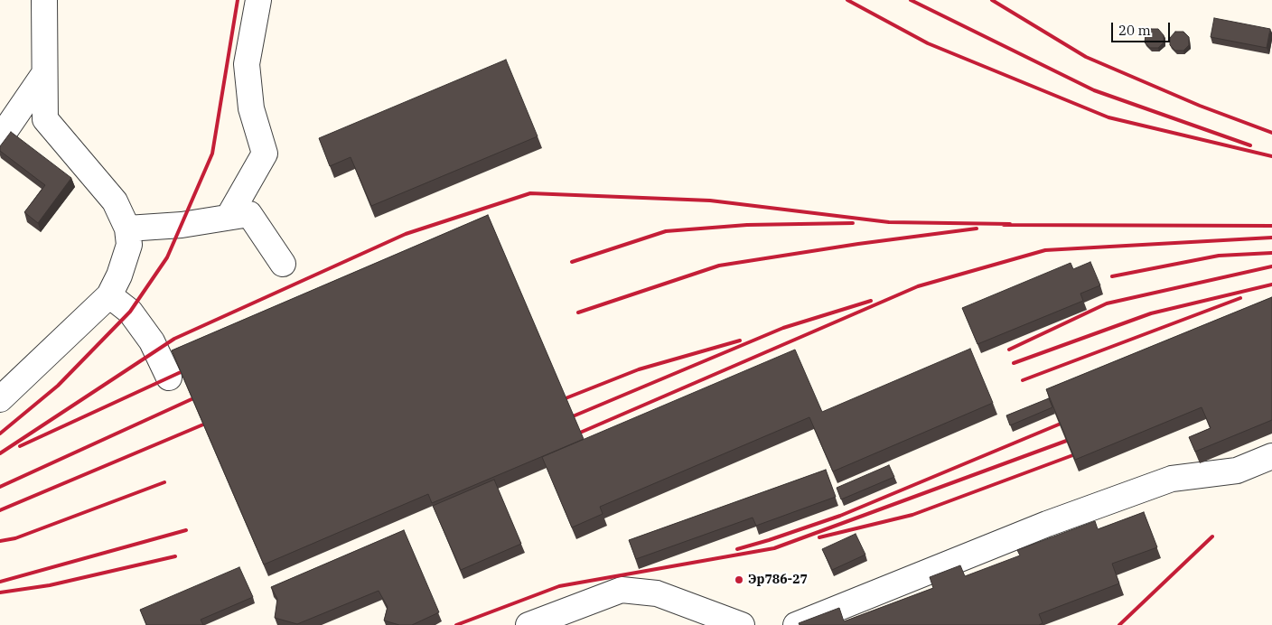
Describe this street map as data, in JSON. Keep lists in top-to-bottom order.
{
  "places": ["Эр786-27"],
  "scale_bar": "20 m"
}
